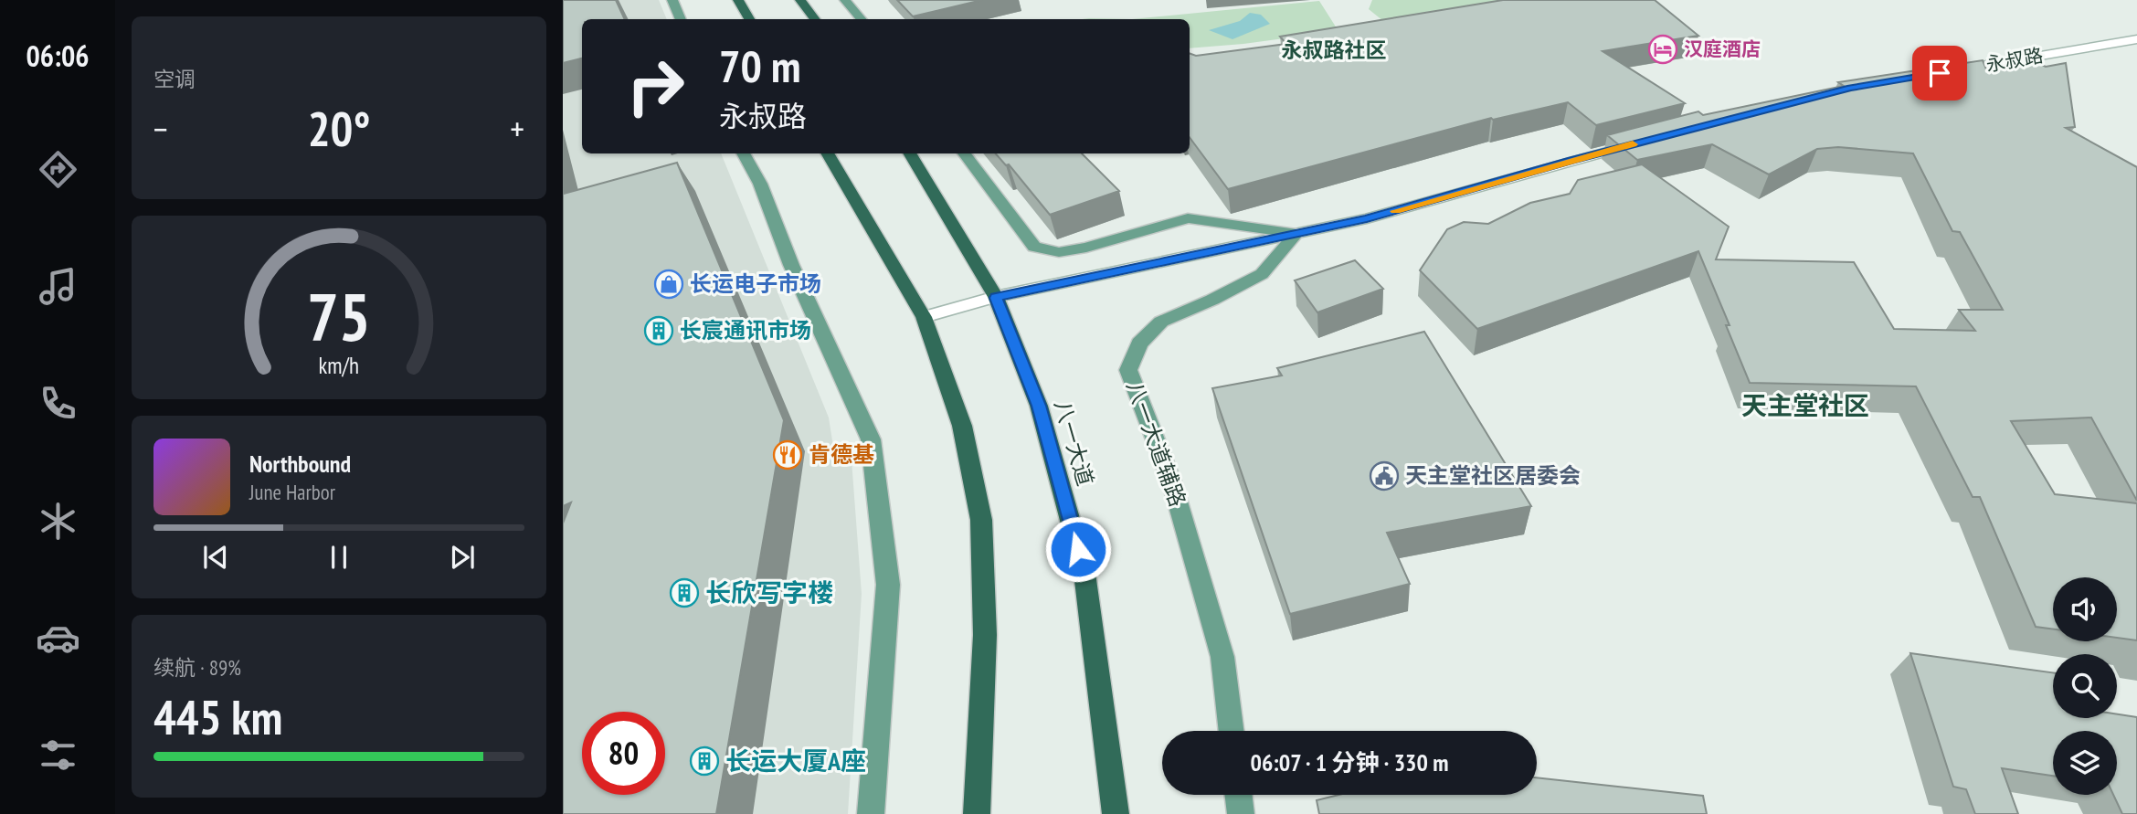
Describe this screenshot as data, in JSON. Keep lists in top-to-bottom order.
{
  "streets": {
    "highway": ["八一大道"],
    "main road": ["八一大道辅路"],
    "street": ["永叔路"]
  },
  "districts": ["永叔路社区", "天主堂社区"],
  "places": {
    "hotel": ["汉庭酒店"],
    "shop": ["长运电子市场"],
    "building": ["长宸通讯市场", "长欣写字楼", "长运大厦A座"],
    "restaurant": ["肯德基"],
    "public building": ["天主堂社区居委会"]
  },
  "page": {
    "tabs": "06:06",
    "tile": [
      "空调",
      ["续航 · 89%", "445 km"]
    ],
    "turn": ["70 m", "永叔路"],
    "heat": ["−", "20°", "+"],
    "song": ["Northbound", "June Harbor"],
    "limit": "80",
    "trip": "06:07 · 1 分钟 · 330 m",
    "gauge": ["75", "km/h"]
  }
}
